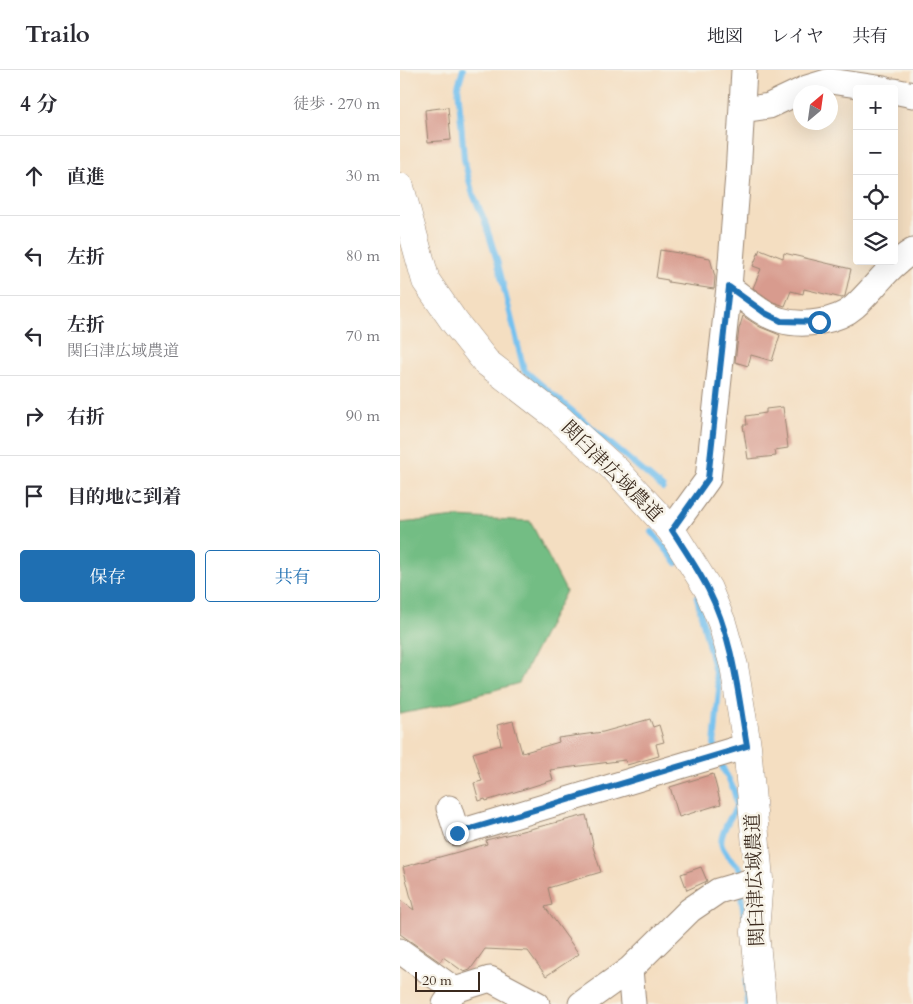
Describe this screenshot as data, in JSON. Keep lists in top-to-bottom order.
{
  "streets": {
    "street": ["関臼津広域農道"]
  },
  "scale_bar": "20 m",
  "north": "top right",
  "page": {
    "header": "Trailo",
    "nav": ["地図", "レイヤ", "共有"],
    "heading": ["4 分", "徒歩 · 270 m"],
    "map_buttons": ["+", "−"],
    "list": [
      ["直進", "30 m"],
      ["左折", "80 m"],
      ["左折", "関臼津広域農道", "70 m"],
      ["右折", "90 m"],
      "目的地に到着"
    ],
    "buttons": ["保存", "共有"],
    "scale": "20 m"
  }
}
